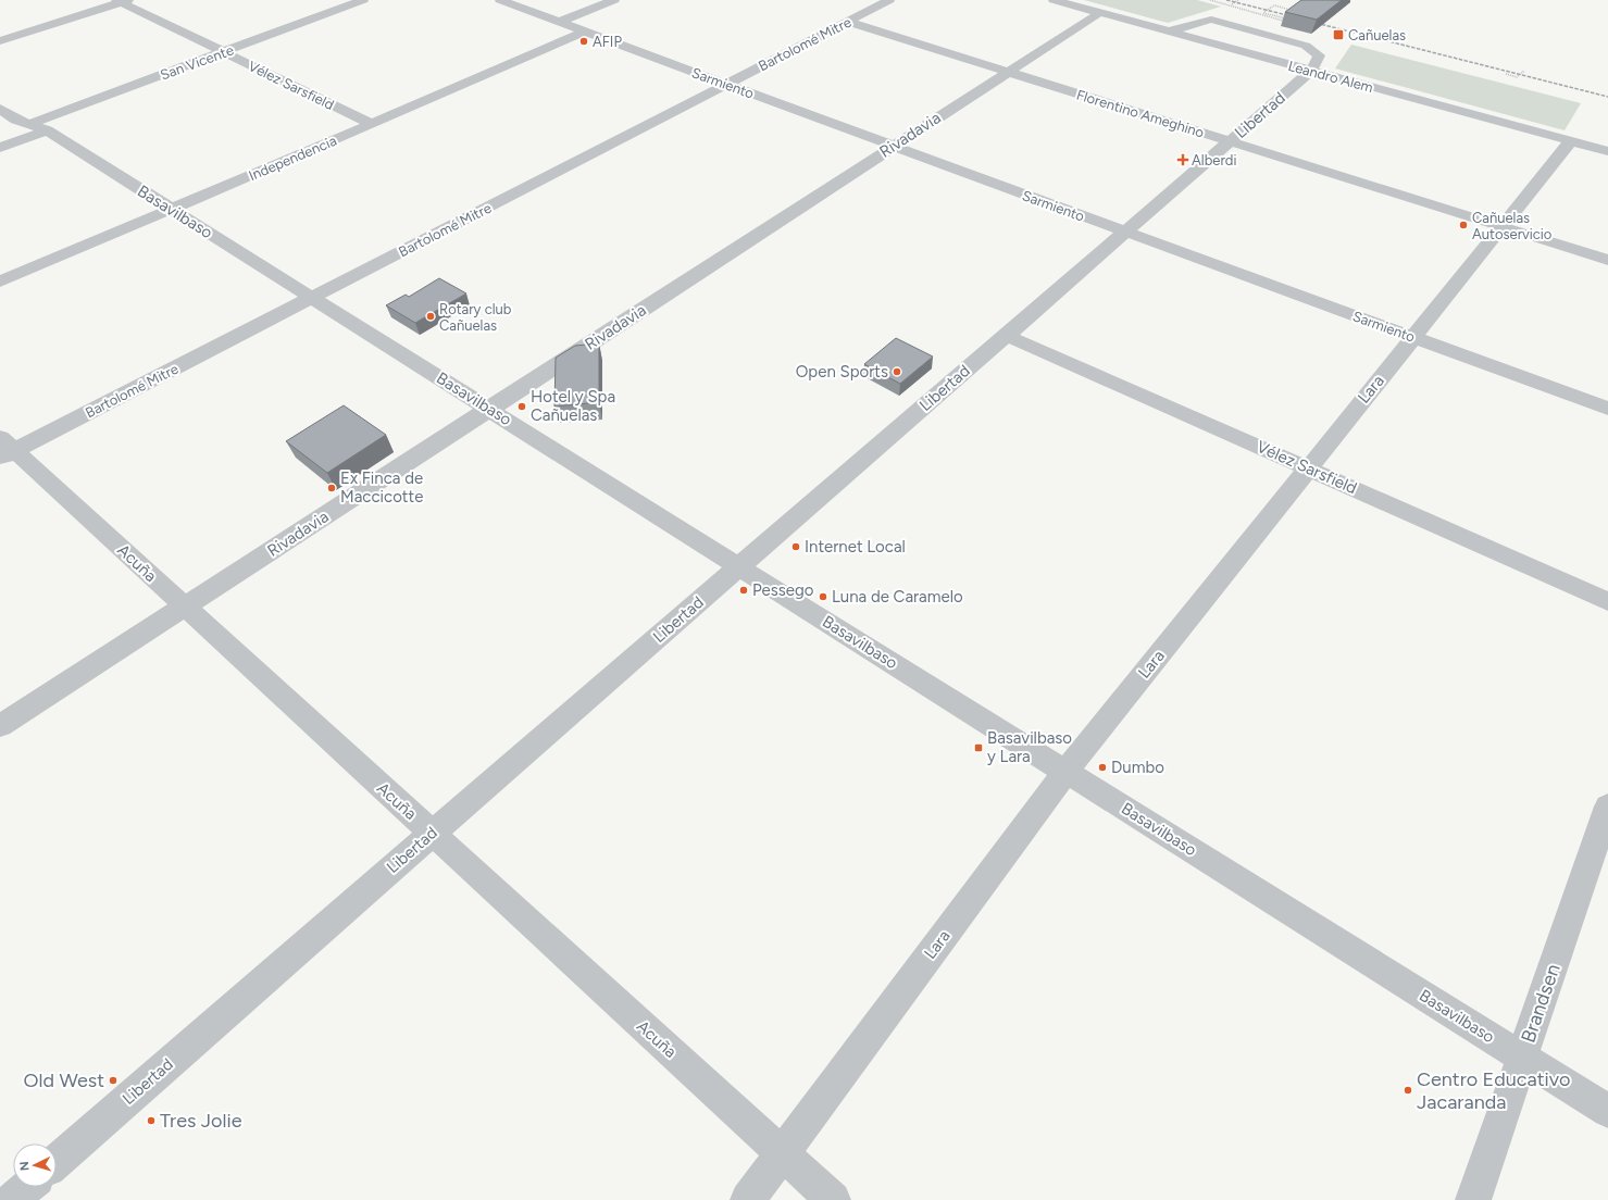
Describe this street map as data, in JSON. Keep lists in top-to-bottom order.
{
  "streets": {
    "street": [
      "Bartolomé Mitre",
      "San Vicente",
      "Leandro Alem",
      "Sarmiento",
      "Vélez Sarsfield",
      "Florentino Ameghino",
      "Libertad",
      "Rivadavia",
      "Independencia",
      "Basavilbaso",
      "Lara",
      "Acuña",
      "Brandsen"
    ]
  },
  "crossings": [
    ["Bartolomé Mitre", "Sarmiento"],
    ["Bartolomé Mitre", "Florentino Ameghino"],
    ["Bartolomé Mitre", "Basavilbaso"],
    ["Bartolomé Mitre", "Acuña"],
    ["San Vicente", "Vélez Sarsfield"],
    ["San Vicente", "Basavilbaso"],
    ["Leandro Alem", "Libertad"],
    ["Leandro Alem", "Rivadavia"],
    ["Leandro Alem", "Lara"],
    ["Sarmiento", "Libertad"],
    ["Sarmiento", "Rivadavia"],
    ["Sarmiento", "Independencia"],
    ["Sarmiento", "Lara"],
    ["Vélez Sarsfield", "Libertad"],
    ["Vélez Sarsfield", "Independencia"],
    ["Vélez Sarsfield", "Lara"],
    ["Florentino Ameghino", "Libertad"],
    ["Florentino Ameghino", "Rivadavia"],
    ["Florentino Ameghino", "Lara"],
    ["Libertad", "Basavilbaso"],
    ["Libertad", "Acuña"],
    ["Rivadavia", "Basavilbaso"],
    ["Rivadavia", "Acuña"],
    ["Independencia", "Basavilbaso"],
    ["Basavilbaso", "Lara"],
    ["Basavilbaso", "Brandsen"],
    ["Lara", "Acuña"]
  ],
  "places": {
    "transit": ["Cañuelas", "Basavilbaso y Lara"],
    "other": [
      "AFIP",
      "Cañuelas Autoservicio",
      "Rotary club Cañuelas",
      "Open Sports",
      "Hotel y Spa Cañuelas",
      "Ex Finca de Maccicotte",
      "Internet Local",
      "Pessego",
      "Luna de Caramelo",
      "Dumbo",
      "Old West",
      "Centro Educativo Jacaranda",
      "Tres Jolie"
    ],
    "health": ["Alberdi"]
  },
  "north": "left"
}
